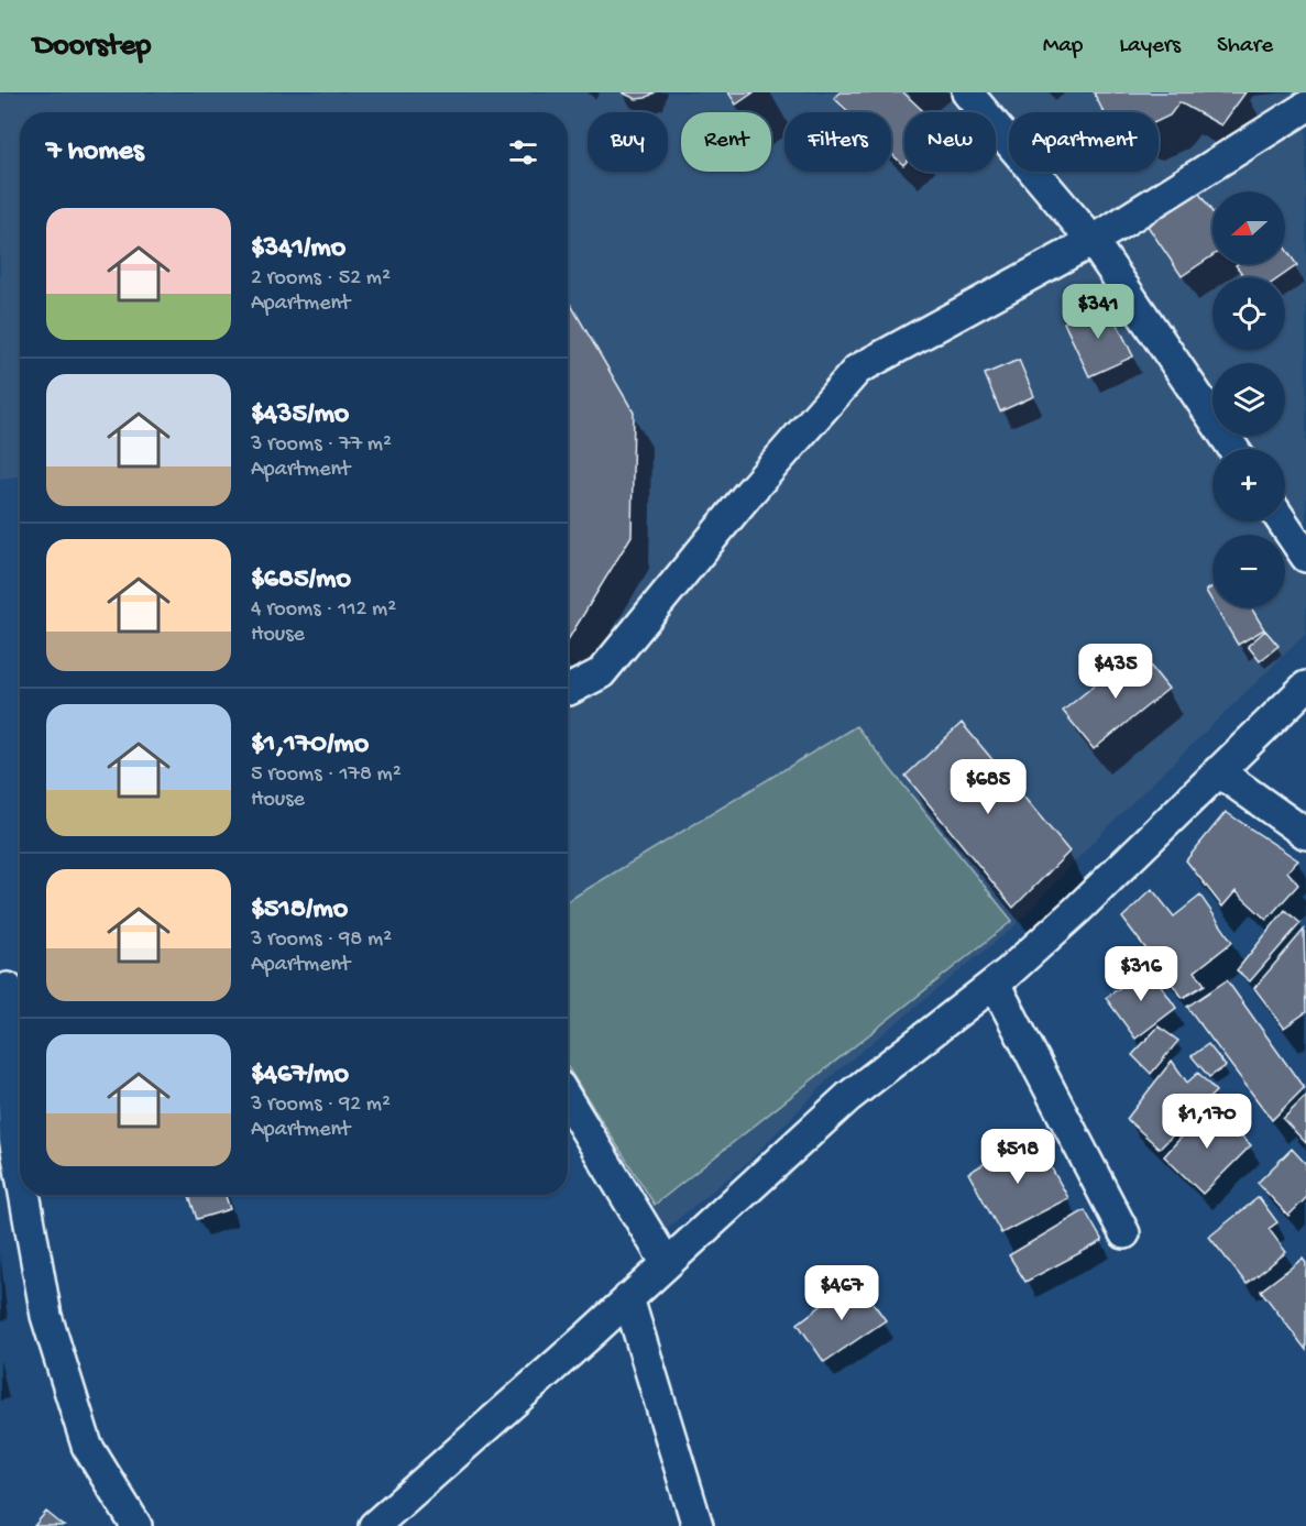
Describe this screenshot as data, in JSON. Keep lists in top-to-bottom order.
{
  "north": "left",
  "page": {
    "header": "Doorstep",
    "nav": ["Map", "Layers", "Share"],
    "chip": [
      "Buy",
      "Rent",
      "Filters",
      "New",
      "Apartment"
    ],
    "heading": "7 homes",
    "map_buttons": ["+", "−"],
    "list": [
      {
        "name": "$341/mo",
        "note": "2 rooms · 52 m² · Apartment"
      },
      {
        "name": "$435/mo",
        "note": "3 rooms · 77 m² · Apartment"
      },
      {
        "name": "$685/mo",
        "note": "4 rooms · 112 m² · House"
      },
      {
        "name": "$1,170/mo",
        "note": "5 rooms · 178 m² · House"
      },
      {
        "name": "$518/mo",
        "note": "3 rooms · 98 m² · Apartment"
      },
      {
        "name": "$467/mo",
        "note": "3 rooms · 92 m² · Apartment"
      }
    ],
    "price": [
      "$341",
      "$435",
      "$685",
      "$316",
      "$1,170",
      "$518",
      "$467"
    ]
  }
}
